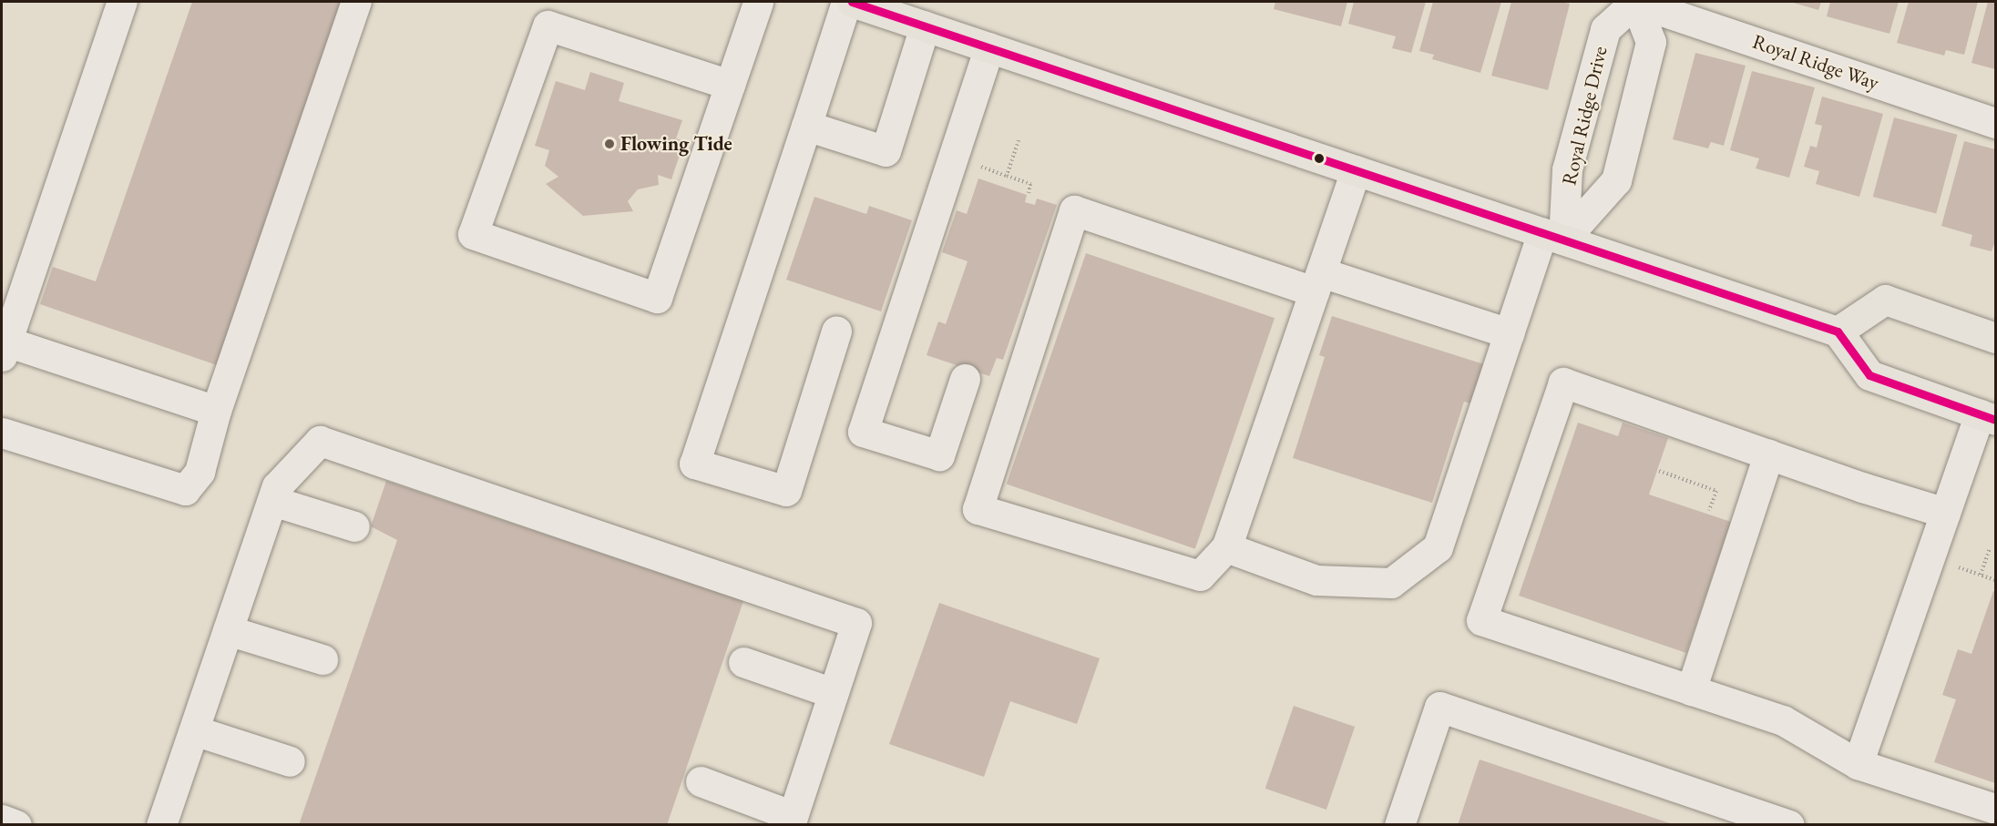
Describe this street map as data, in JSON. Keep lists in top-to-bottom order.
{
  "streets": {
    "street": ["Royal Ridge Way", "Royal Ridge Drive"]
  },
  "places": ["Flowing Tide"]
}
